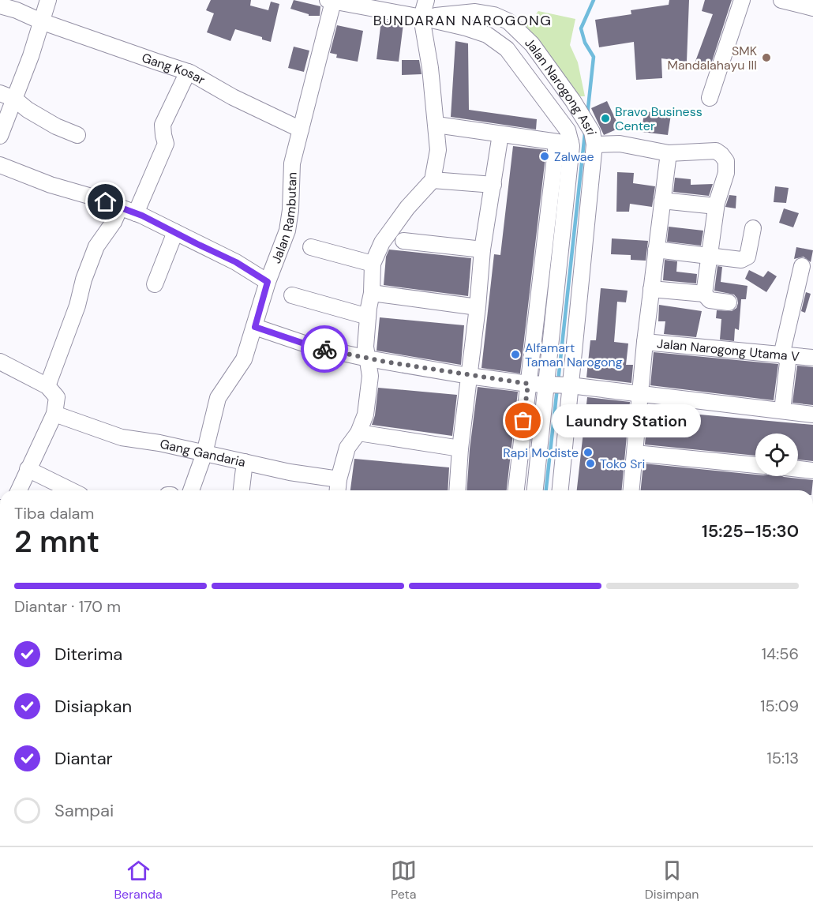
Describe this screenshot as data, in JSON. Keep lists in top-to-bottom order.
{
  "streets": {
    "street": [
      "Gang Kosar",
      "Jalan Narogong Asri",
      "Jalan Rambutan",
      "Jalan Narogong Utama V",
      "Gang Gandaria"
    ]
  },
  "crossings": [
    ["Gang Kosar", "Jalan Rambutan"],
    ["Jalan Rambutan", "Gang Gandaria"]
  ],
  "districts": ["BUNDARAN NAROGONG"],
  "places": [
    "SMK Mandalahayu III",
    "Bravo Business Center",
    "Zalwae",
    "Alfamart Taman Narogong",
    "Laundry Station",
    "Rapi Modiste",
    "Toko Sri"
  ],
  "page": {
    "bubble": "Laundry Station",
    "heading": ["2 mnt", "Tiba dalam", "15:25–15:30"],
    "bar": "Diantar · 170 m",
    "list": [
      ["Diterima", "14:56"],
      ["Disiapkan", "15:09"],
      ["Diantar", "15:13"],
      "Sampai"
    ],
    "tabs": ["Beranda", "Peta", "Disimpan"]
  }
}
